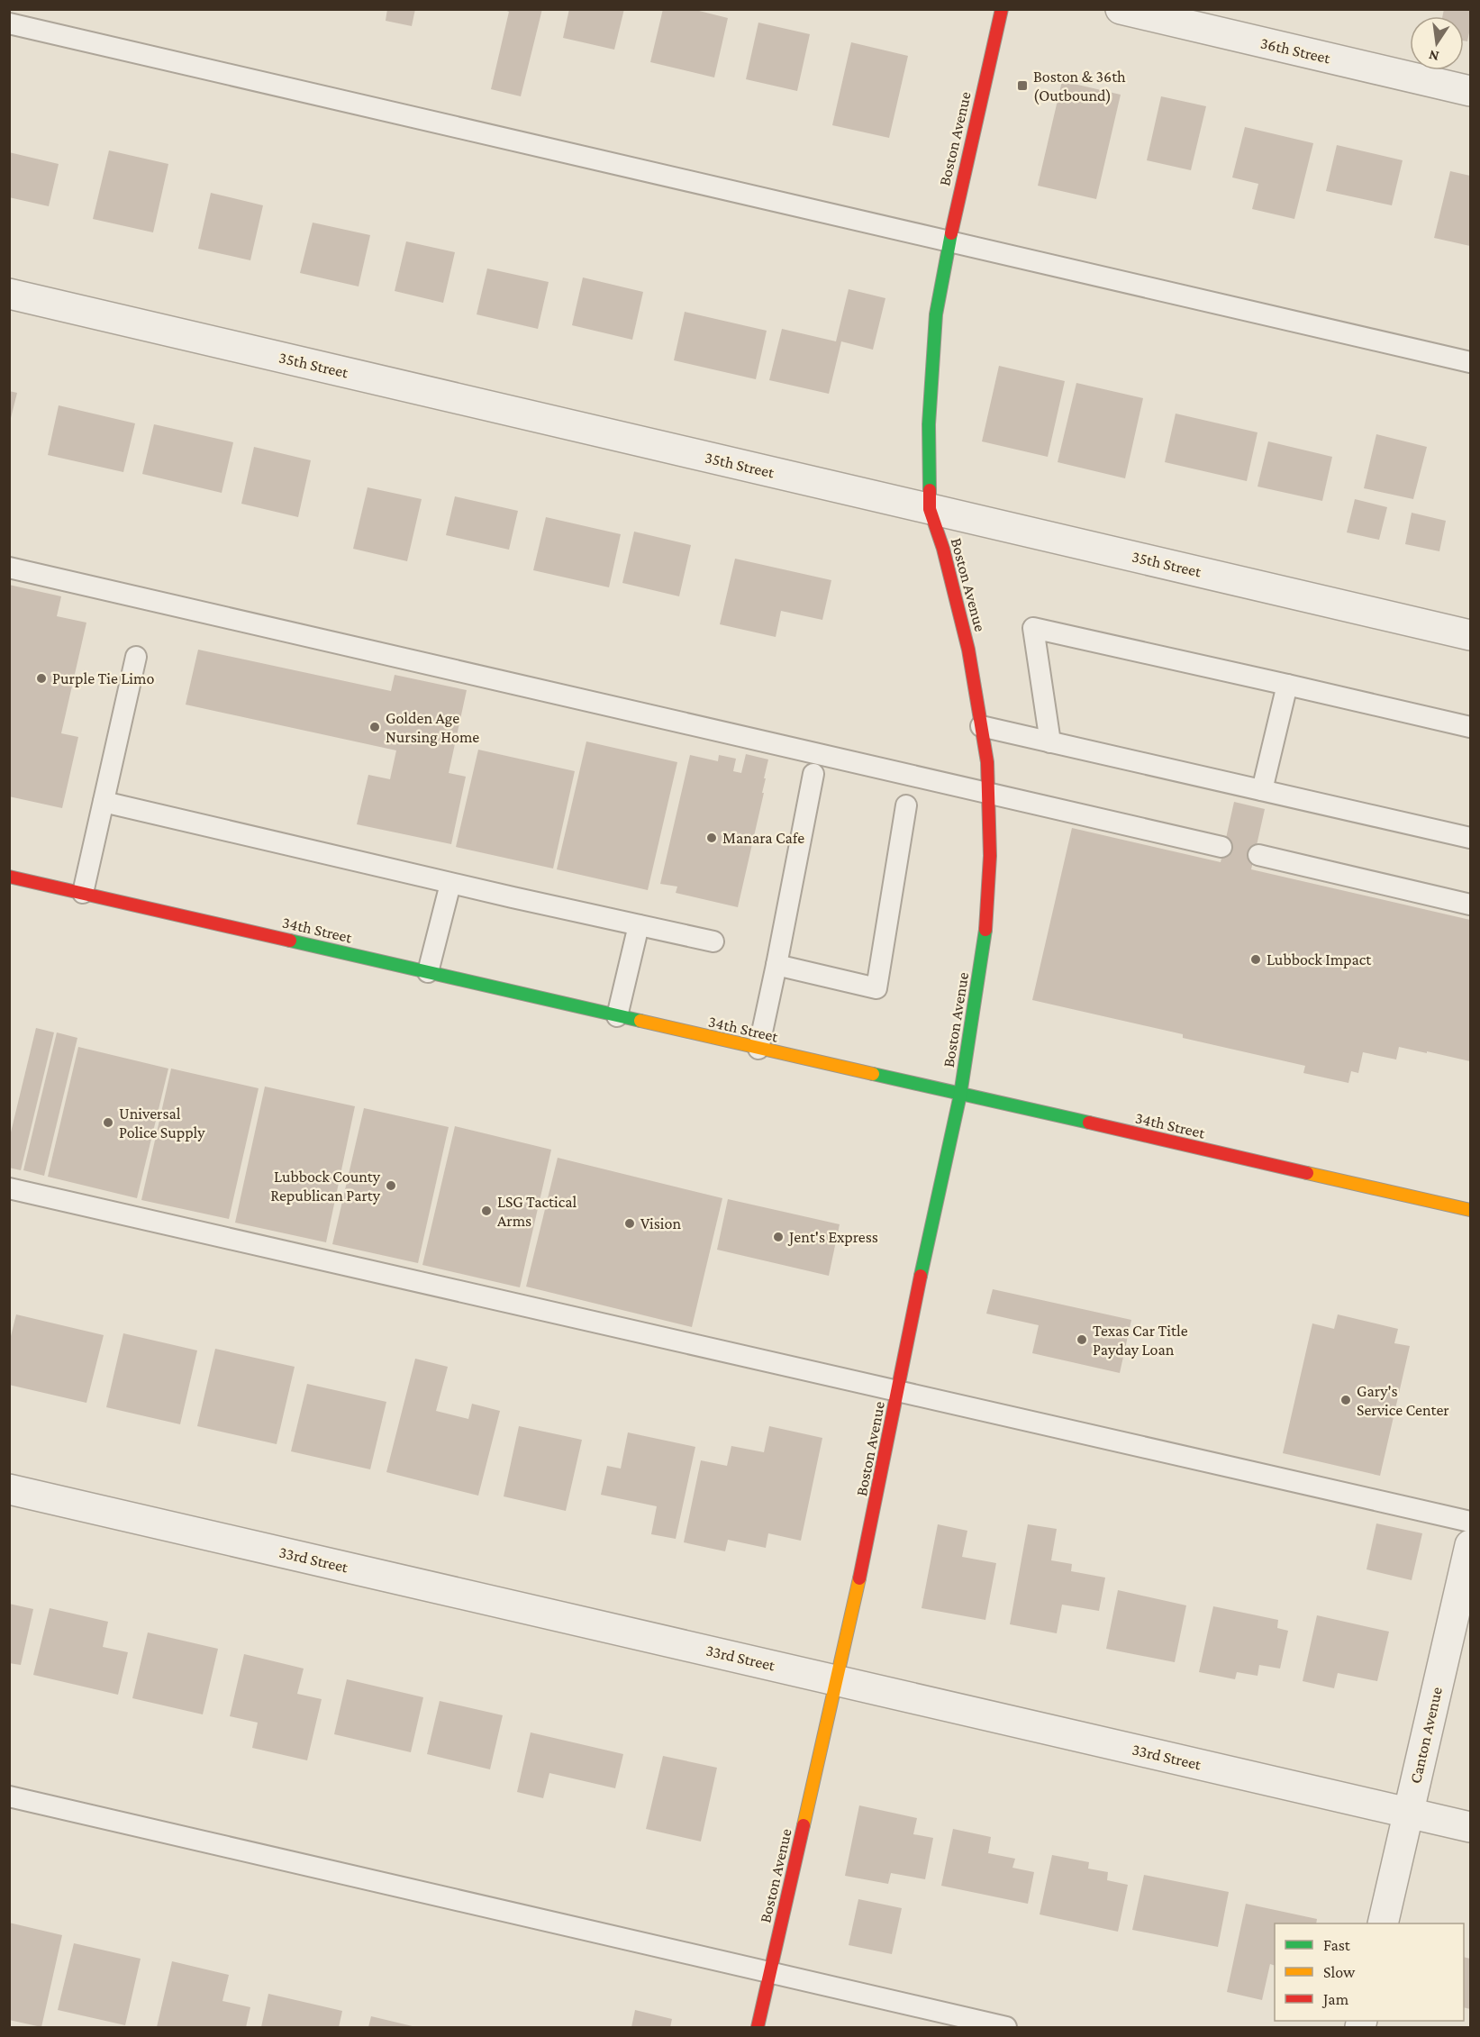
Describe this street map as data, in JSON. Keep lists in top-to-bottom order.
{
  "streets": {
    "street": [
      "36th Street",
      "Boston Avenue",
      "35th Street",
      "34th Street",
      "33rd Street",
      "Canton Avenue"
    ]
  },
  "crossings": [
    ["Boston Avenue", "35th Street"],
    ["Boston Avenue", "34th Street"],
    ["Boston Avenue", "33rd Street"],
    ["33rd Street", "Canton Avenue"]
  ],
  "places": {
    "transit": ["Boston & 36th (Outbound)"],
    "other": [
      "Purple Tie Limo",
      "Golden Age Nursing Home",
      "Manara Cafe",
      "Lubbock Impact",
      "Universal Police Supply",
      "Lubbock County Republican Party",
      "LSG Tactical Arms",
      "Vision",
      "Jent's Express",
      "Texas Car Title Payday Loan",
      "Gary's Service Center"
    ]
  },
  "legend": ["Fast", "Slow", "Jam"],
  "north": "bottom"
}
